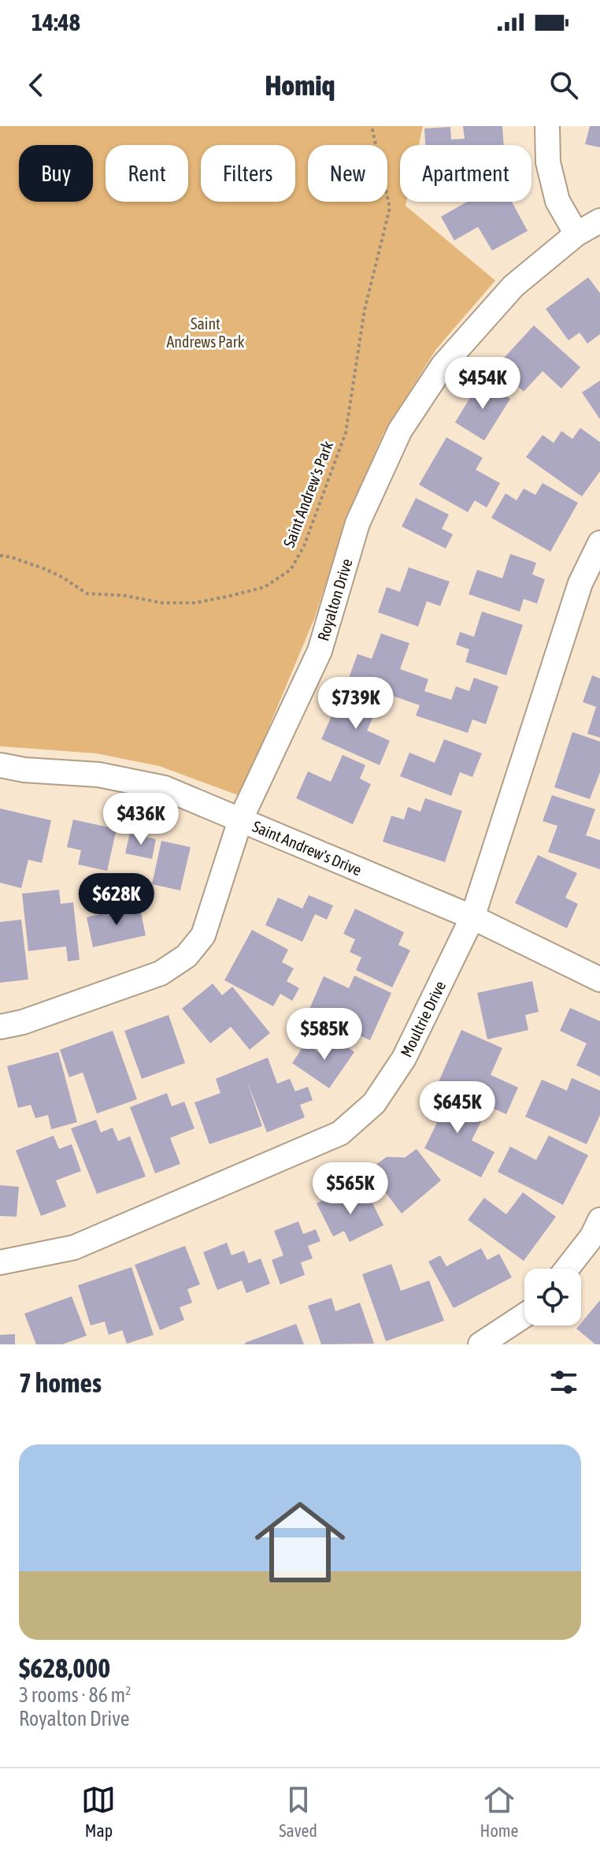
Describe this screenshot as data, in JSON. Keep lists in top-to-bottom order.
{
  "streets": {
    "street": ["Royalton Drive", "Saint Andrew's Drive", "Moultrie Drive"],
    "path": ["Saint Andrew's Park"]
  },
  "crossings": [
    ["Royalton Drive", "Saint Andrew's Drive"],
    ["Saint Andrew's Drive", "Moultrie Drive"]
  ],
  "parks": ["Saint Andrews Park"],
  "page": {
    "status": "14:48",
    "header": "Homiq",
    "chip": [
      "Buy",
      "Rent",
      "Filters",
      "New",
      "Apartment"
    ],
    "price": [
      "$454K",
      "$739K",
      "$436K",
      "$628K",
      "$585K",
      "$645K",
      "$565K"
    ],
    "heading": "7 homes",
    "list": [
      {
        "name": "$628,000",
        "note": "3 rooms · 86 m² · Royalton Drive"
      }
    ],
    "tabs": ["Map", "Saved", "Home"]
  }
}
